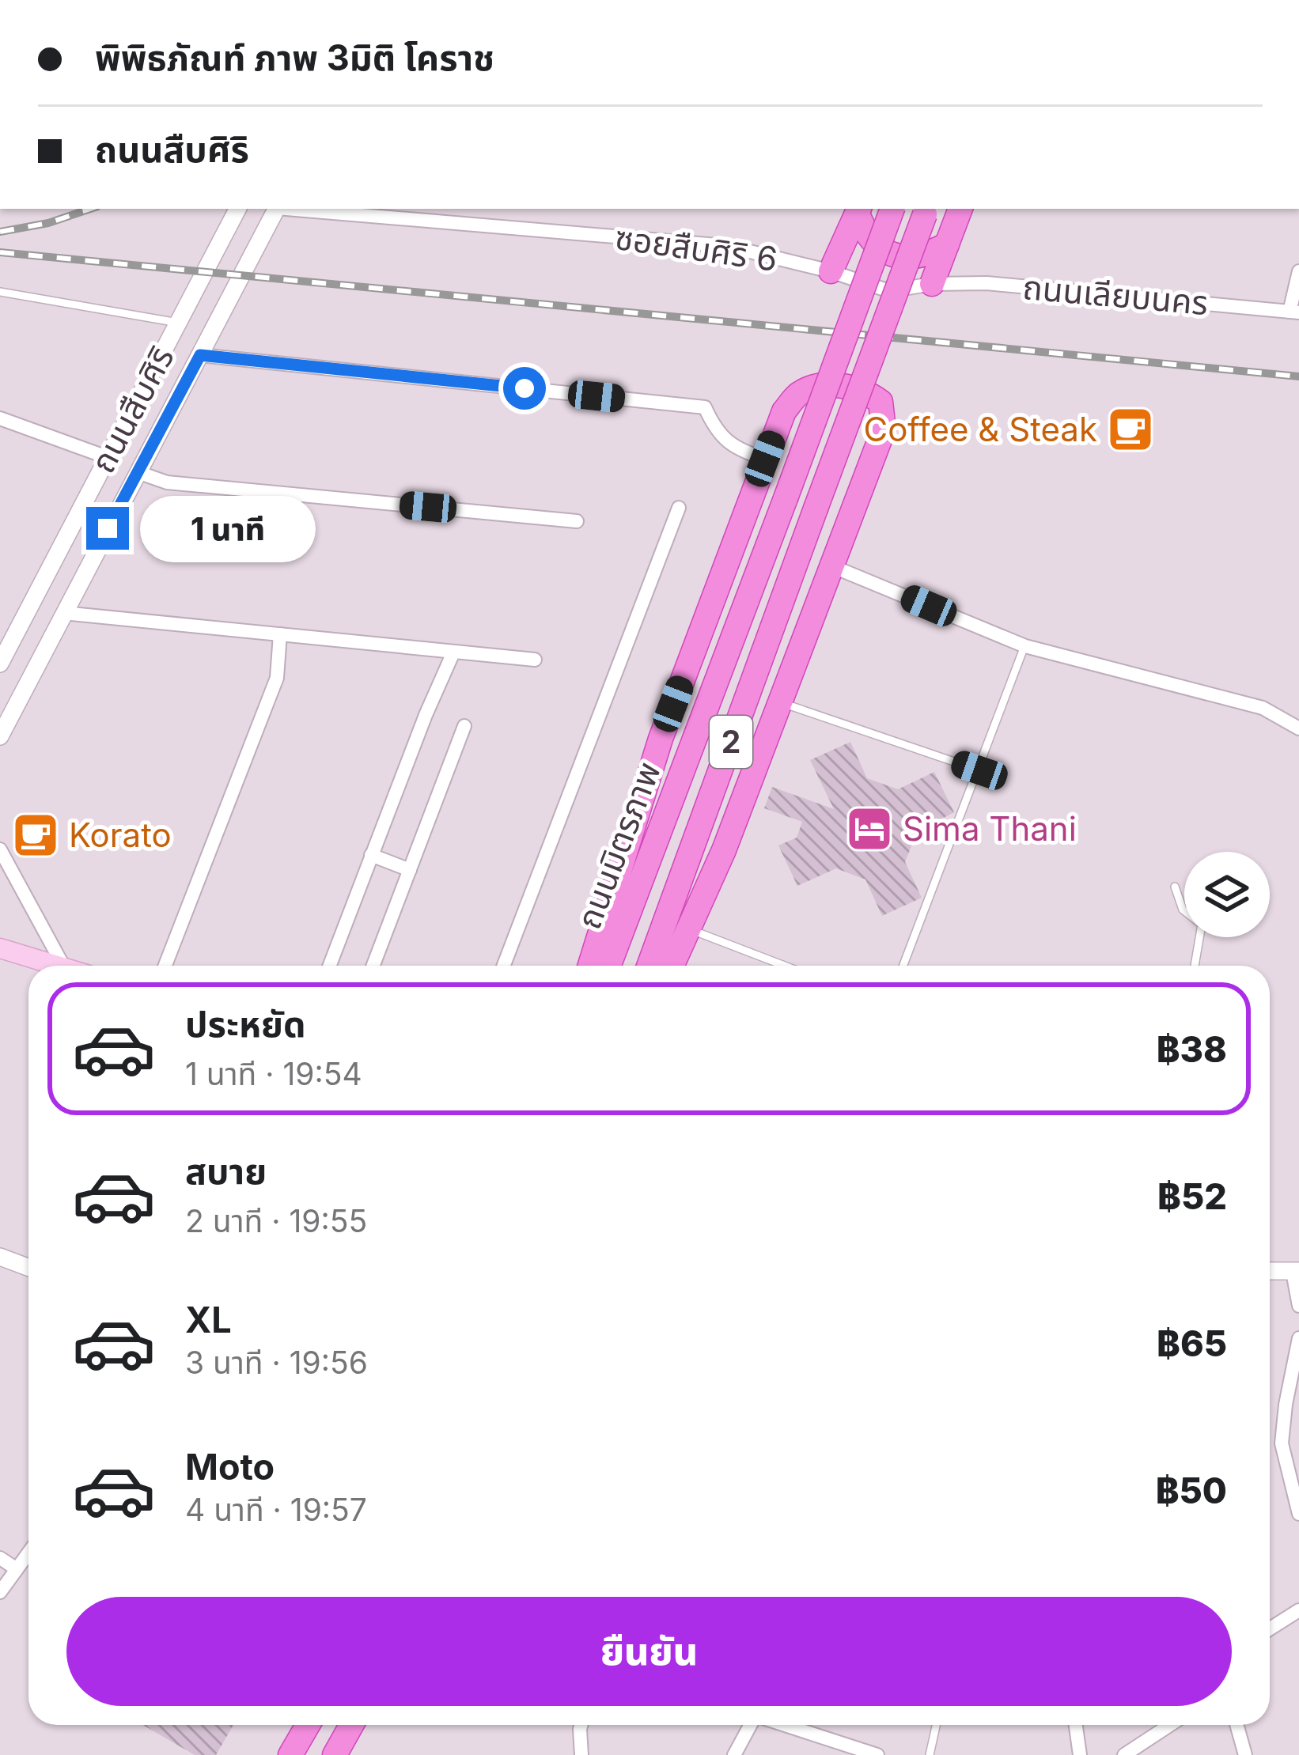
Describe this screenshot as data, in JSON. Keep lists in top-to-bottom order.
{
  "streets": {
    "highway": ["2", "ถนนมิตรภาพ"],
    "street": ["ซอยสืบศิริ 6", "ถนนเลียบนคร", "ถนนสืบศิริ"]
  },
  "crossings": [
    ["ซอยสืบศิริ 6", "ถนนเลียบนคร"]
  ],
  "places": {
    "cafe": ["Coffee & Steak", "Korato"],
    "hotel": ["Sima Thani"]
  },
  "page": {
    "banner": ["พิพิธภัณท์ ภาพ 3มิติ โคราช", "ถนนสืบศิริ"],
    "bubble": "1 นาที",
    "list": [
      {
        "name": "ประหยัด",
        "note": "1 นาที · 19:54",
        "value": "฿38"
      },
      {
        "name": "สบาย",
        "note": "2 นาที · 19:55",
        "value": "฿52"
      },
      {
        "name": "XL",
        "note": "3 นาที · 19:56",
        "value": "฿65"
      },
      {
        "name": "Moto",
        "note": "4 นาที · 19:57",
        "value": "฿50"
      }
    ],
    "buttons": "ยืนยัน"
  }
}
